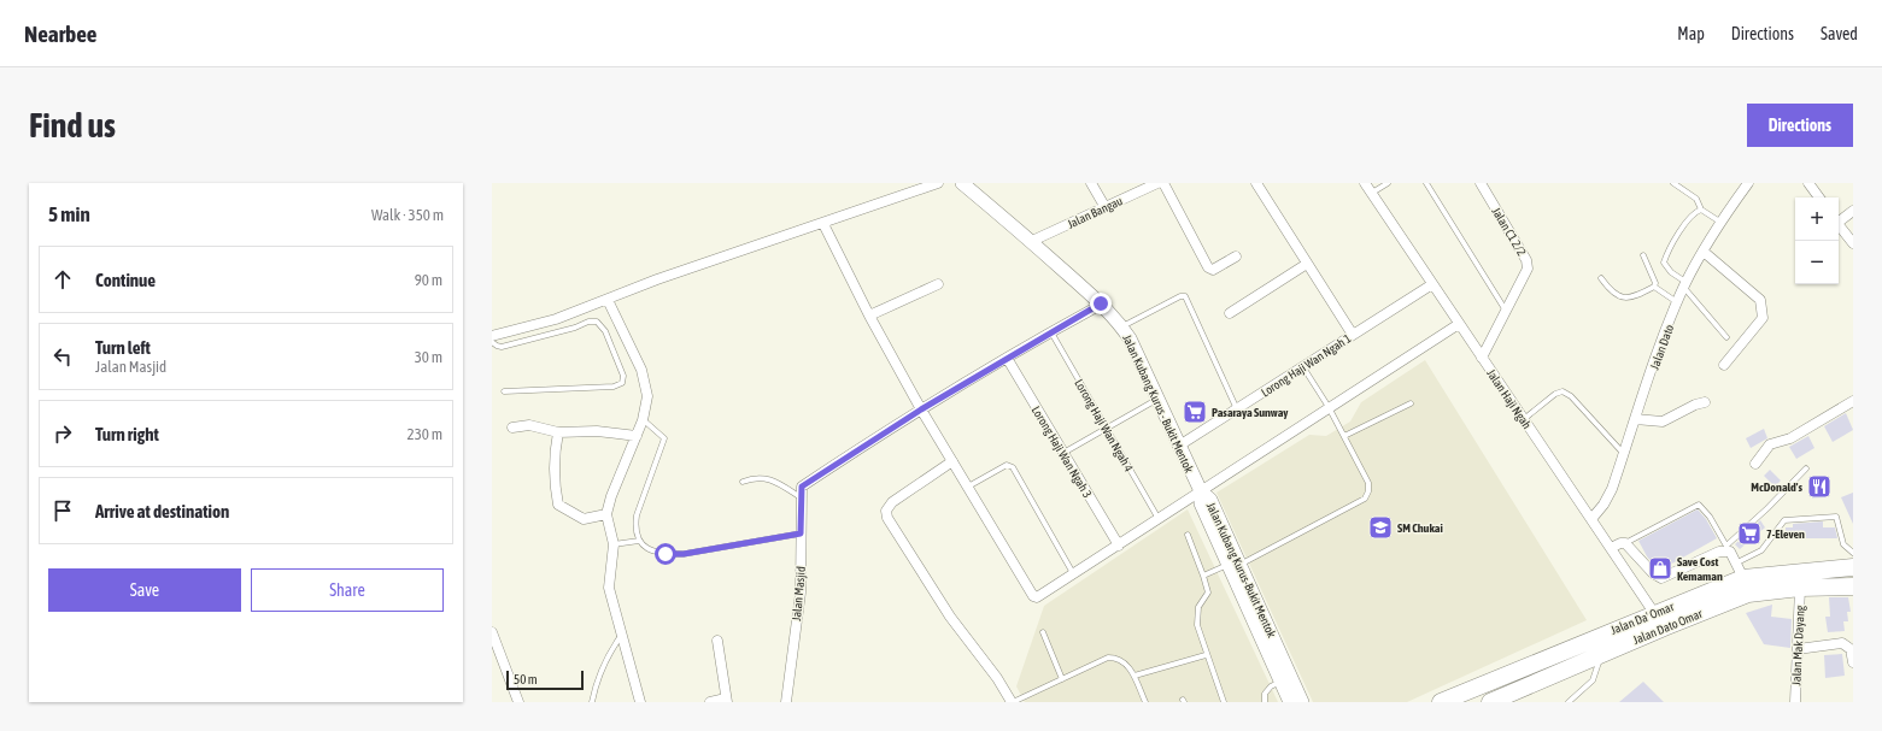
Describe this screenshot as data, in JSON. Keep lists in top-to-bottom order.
{
  "streets": {
    "highway": ["Jalan Da' Omar", "Jalan Dato Omar"],
    "main road": ["Jalan Kubang Kurus - Bukit Mentok", "Jalan Kubang Kurus-Bukit Mentok"],
    "street": [
      "Jalan Bangau",
      "Jalan C1 2/2",
      "Jalan Dato",
      "Lorong Haji Wan Ngah 1",
      "Jalan Haji Ngah",
      "Lorong Haji Wan Ngah 3",
      "Jalan Masjid",
      "Jalan Mak Dayang"
    ],
    "lane": ["Lorong Haji Wan Ngah 4"]
  },
  "crossings": [
    ["Jalan Bangau", "Jalan Kubang Kurus - Bukit Mentok"],
    ["Jalan C1 2/2", "Jalan Haji Ngah"],
    ["Jalan Dato", "Jalan Haji Ngah"],
    ["Lorong Haji Wan Ngah 1", "Jalan Haji Ngah"],
    ["Lorong Haji Wan Ngah 1", "Jalan Kubang Kurus - Bukit Mentok"],
    ["Jalan Haji Ngah", "Jalan Da' Omar"],
    ["Jalan Kubang Kurus - Bukit Mentok", "Jalan Kubang Kurus-Bukit Mentok"],
    ["Jalan Dato Omar", "Jalan Mak Dayang"]
  ],
  "places": {
    "supermarket": ["Pasaraya Sunway", "7-Eleven"],
    "restaurant": ["McDonald's"],
    "school or university": ["SM Chukai"],
    "shop": ["Save Cost Kemaman"]
  },
  "scale_bar": "50 m",
  "page": {
    "header": "Nearbee",
    "nav": ["Map", "Directions", "Saved"],
    "buttons": [
      "Directions",
      ["Save", "Share"]
    ],
    "title": "Find us",
    "heading": ["5 min", "Walk · 350 m"],
    "map_buttons": ["+", "−"],
    "list": [
      ["Continue", "90 m"],
      ["Turn left", "Jalan Masjid", "30 m"],
      ["Turn right", "230 m"],
      "Arrive at destination"
    ],
    "scale": "50 m"
  }
}
